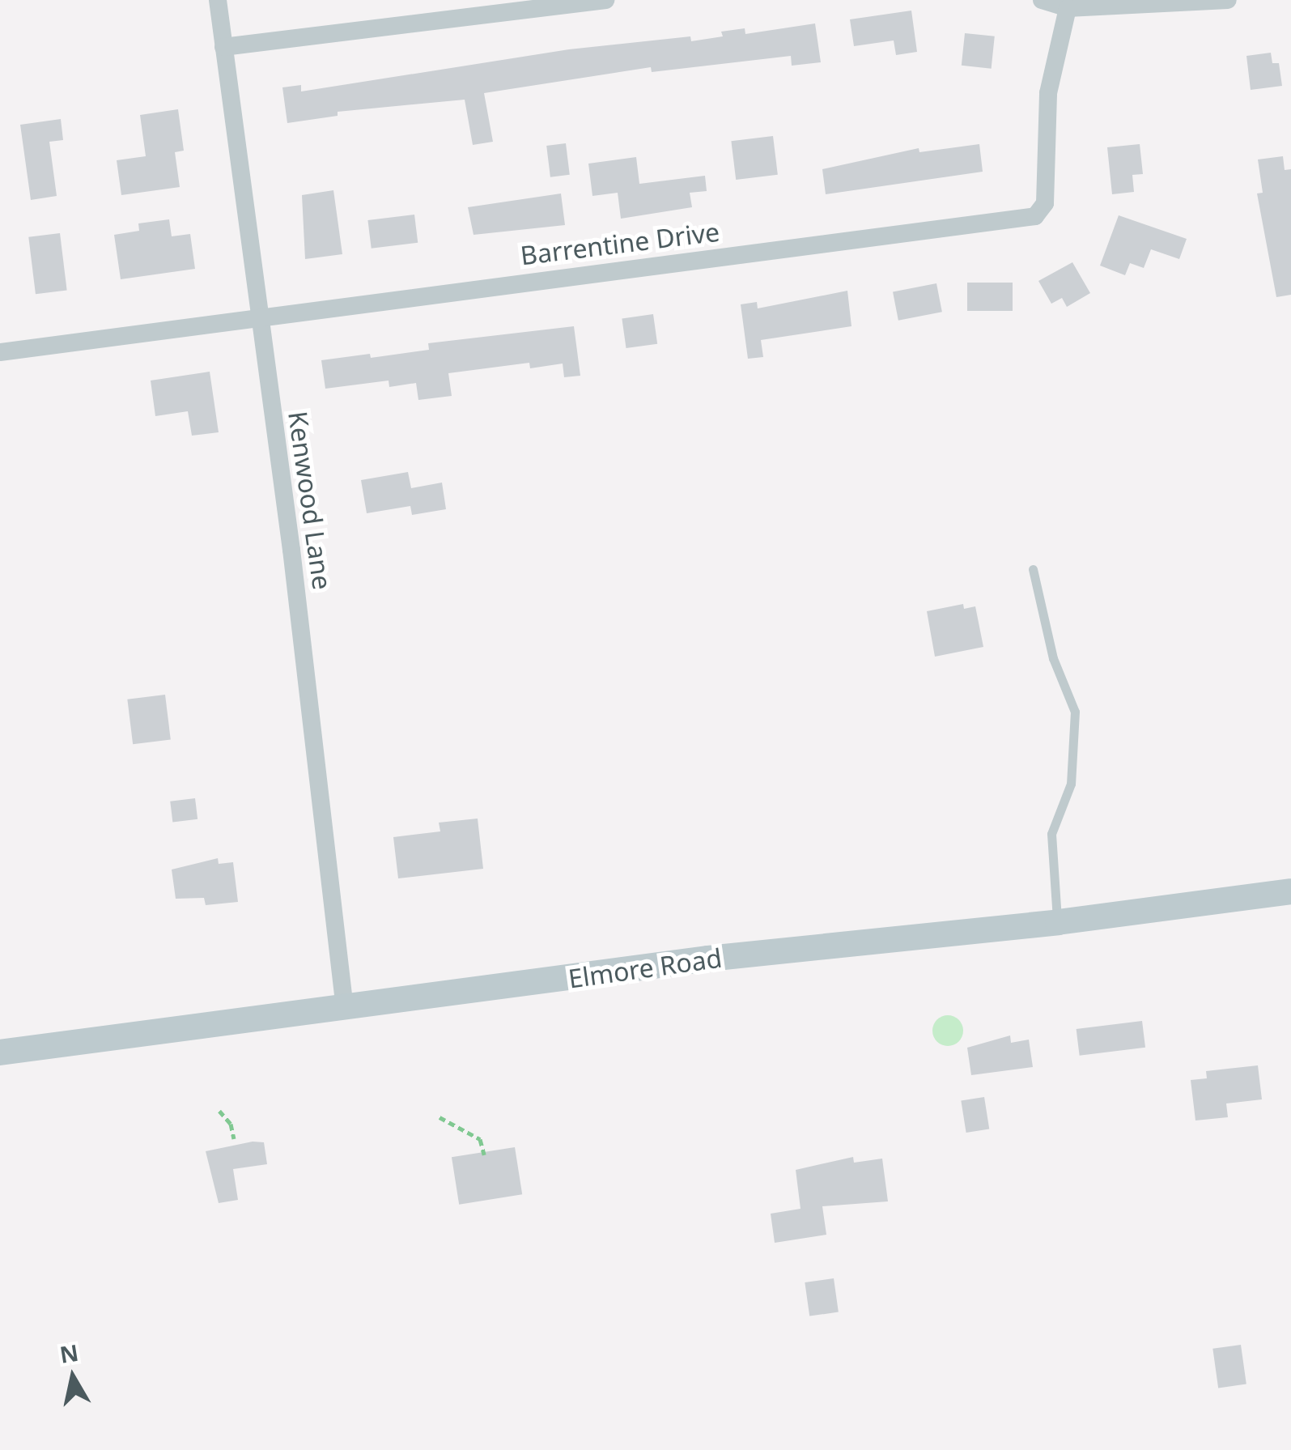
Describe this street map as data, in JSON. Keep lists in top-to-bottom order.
{
  "streets": {
    "street": ["Barrentine Drive", "Kenwood Lane", "Elmore Road"]
  },
  "crossings": [
    ["Barrentine Drive", "Kenwood Lane"],
    ["Kenwood Lane", "Elmore Road"]
  ],
  "north": "top"
}
